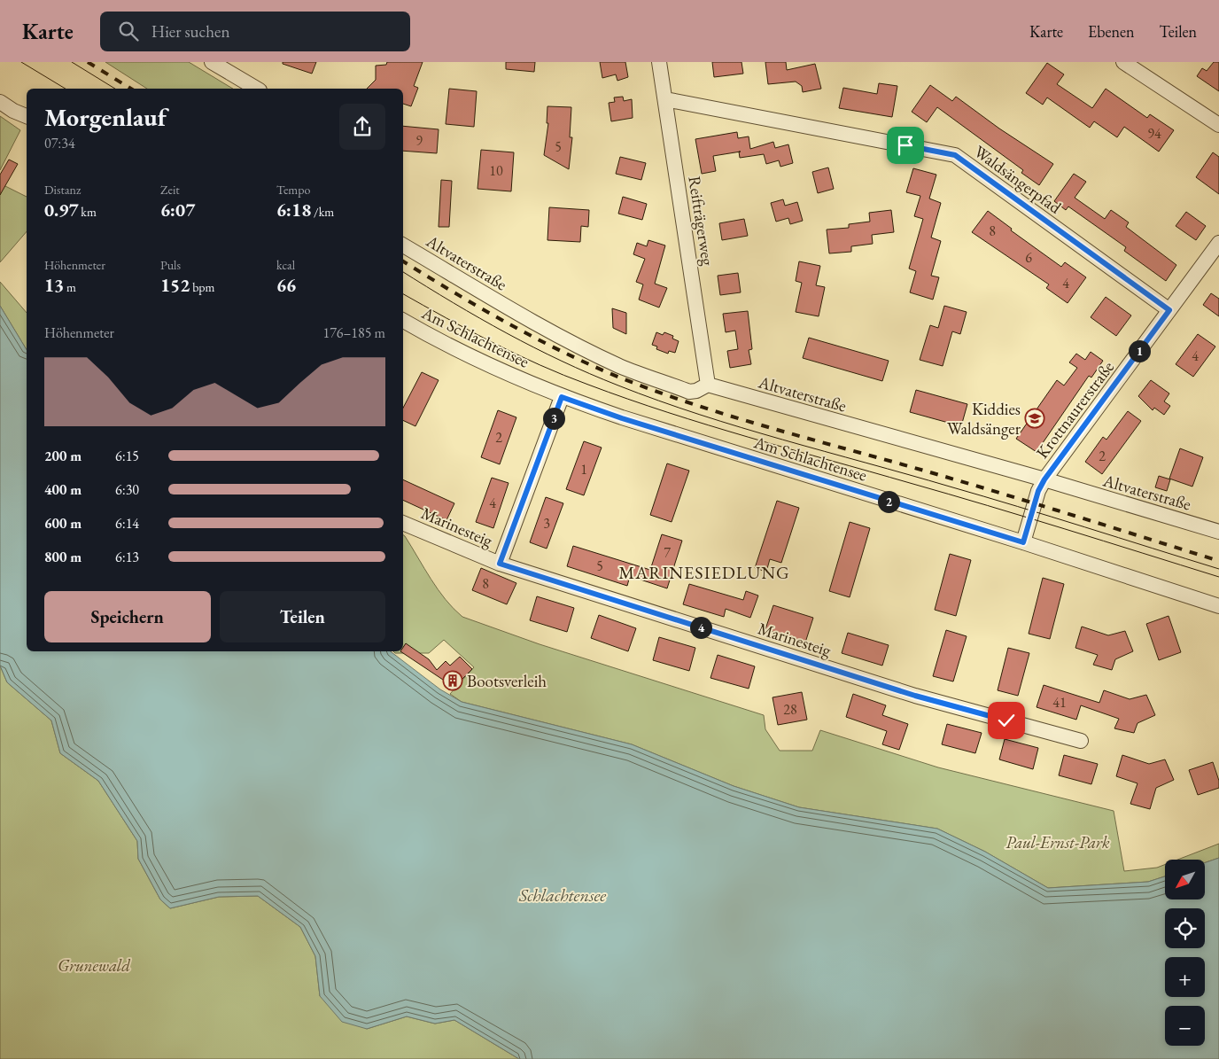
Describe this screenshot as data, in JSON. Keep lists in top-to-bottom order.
{
  "streets": {
    "street": [
      "Waldsängerpfad",
      "Reifträgerweg",
      "Altvaterstraße",
      "Am Schlachtensee",
      "Krottnaurerstraße",
      "Marinesteig"
    ]
  },
  "crossings": [
    ["Waldsängerpfad", "Reifträgerweg"],
    ["Waldsängerpfad", "Krottnaurerstraße"],
    ["Reifträgerweg", "Altvaterstraße"],
    ["Altvaterstraße", "Krottnaurerstraße"],
    ["Am Schlachtensee", "Krottnaurerstraße"],
    ["Am Schlachtensee", "Marinesteig"]
  ],
  "districts": ["MARINESIEDLUNG"],
  "water": ["Schlachtensee"],
  "parks": ["Paul-Ernst-Park", "Grunewald"],
  "places": {
    "school or university": ["Kiddies Waldsänger"],
    "building": ["Bootsverleih"]
  },
  "house_numbers": [
    "94",
    "9",
    "5",
    "10",
    "8",
    "6",
    "4",
    "4",
    "2",
    "2",
    "1",
    "4",
    "3",
    "7",
    "5",
    "8",
    "41",
    "28"
  ],
  "north": "bottom left",
  "page": {
    "header": "Karte",
    "search": "Hier suchen",
    "nav": ["Karte", "Ebenen", "Teilen"],
    "heading": ["Morgenlauf", "07:34"],
    "stats": [
      ["Distanz", "0.97 km"],
      ["Zeit", "6:07"],
      ["Tempo", "6:18 /km"],
      ["Höhenmeter", "13 m"],
      ["Puls", "152 bpm"],
      ["kcal", "66"]
    ],
    "chart": ["Höhenmeter", "176–185 m"],
    "pins": [
      "1",
      "3",
      "2",
      "4"
    ],
    "list": [
      {
        "name": "200 m",
        "note": "6:15"
      },
      {
        "name": "400 m",
        "note": "6:30"
      },
      {
        "name": "600 m",
        "note": "6:14"
      },
      {
        "name": "800 m",
        "note": "6:13"
      }
    ],
    "buttons": ["Speichern", "Teilen"],
    "map_buttons": ["+", "−"]
  }
}
